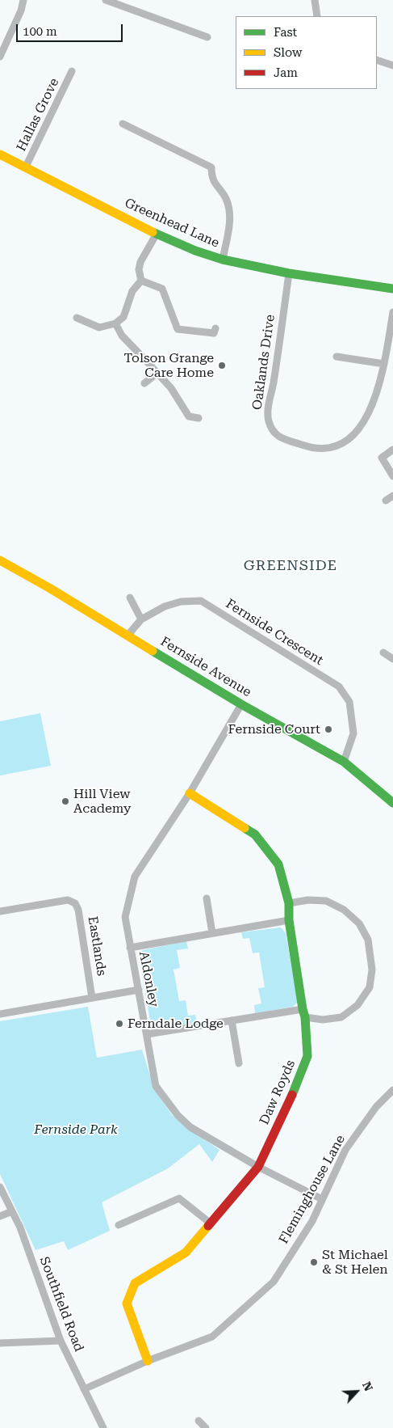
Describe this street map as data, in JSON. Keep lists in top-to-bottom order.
{
  "streets": {
    "street": [
      "Hallas Grove",
      "Greenhead Lane",
      "Oaklands Drive",
      "Fernside Crescent",
      "Fernside Avenue",
      "Eastlands",
      "Aldonley",
      "Daw Royds",
      "Fleminghouse Lane",
      "Southfield Road"
    ]
  },
  "crossings": [
    ["Hallas Grove", "Greenhead Lane"],
    ["Greenhead Lane", "Oaklands Drive"],
    ["Fernside Crescent", "Fernside Avenue"],
    ["Fernside Avenue", "Aldonley"],
    ["Aldonley", "Daw Royds"],
    ["Aldonley", "Fleminghouse Lane"],
    ["Daw Royds", "Fleminghouse Lane"],
    ["Fleminghouse Lane", "Southfield Road"]
  ],
  "districts": ["GREENSIDE"],
  "parks": ["Fernside Park"],
  "places": [
    "Tolson Grange Care Home",
    "Fernside Court",
    "Hill View Academy",
    "Ferndale Lodge",
    "St Michael & St Helen"
  ],
  "legend": ["Fast", "Slow", "Jam"],
  "scale_bar": "100 m",
  "north": "top right"
}
